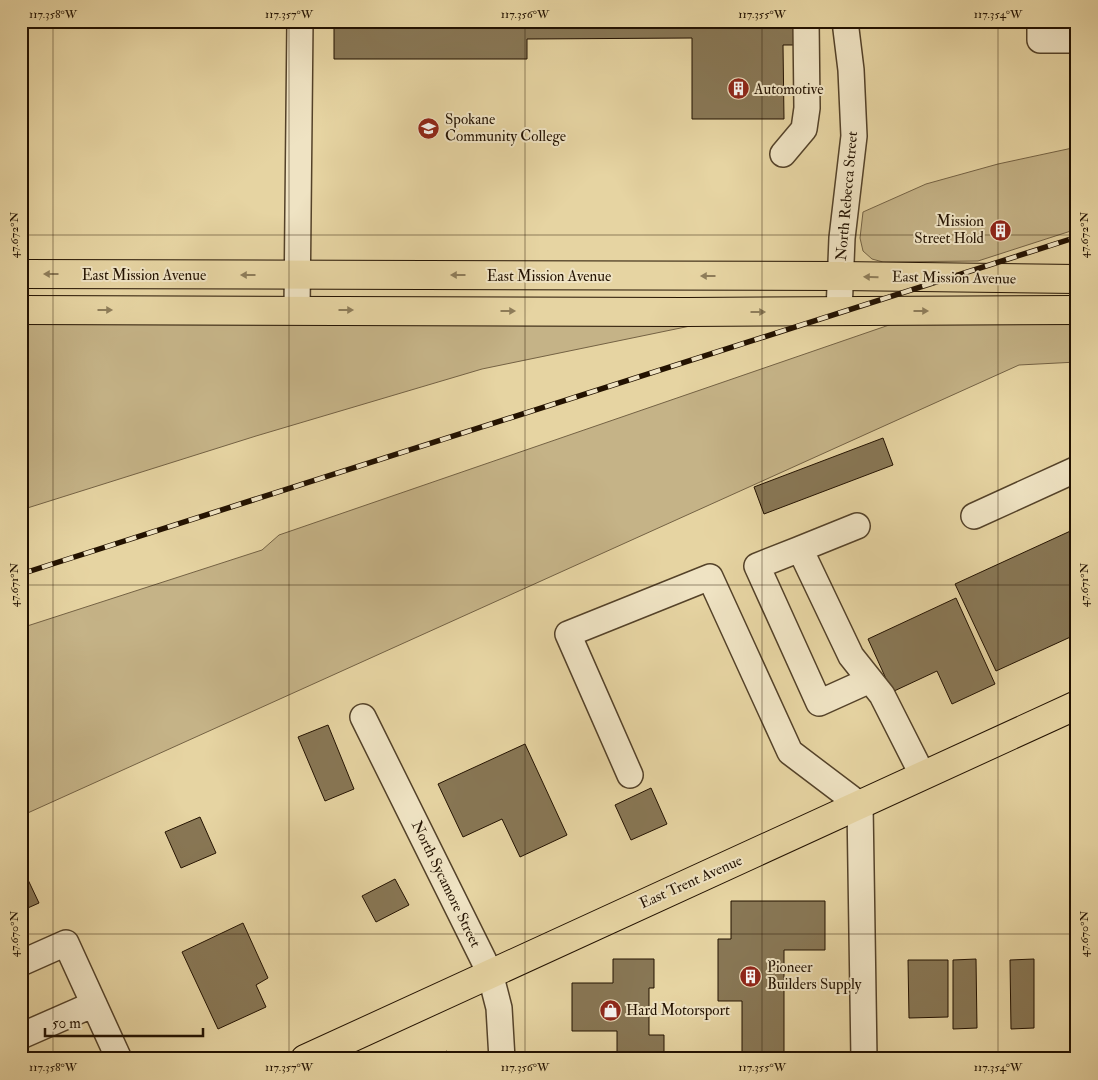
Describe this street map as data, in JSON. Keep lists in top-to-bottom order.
{
  "streets": {
    "main road": ["East Mission Avenue", "East Trent Avenue"],
    "street": ["North Rebecca Street", "North Sycamore Street"]
  },
  "crossings": [
    ["North Rebecca Street", "East Mission Avenue"],
    ["East Trent Avenue", "North Sycamore Street"]
  ],
  "places": {
    "building": ["Automotive", "Mission Street Hold", "Pioneer Builders Supply"],
    "school or university": ["Spokane Community College"],
    "shop": ["Hard Motorsport"]
  },
  "scale_bar": "50 m",
  "coordinates": [
    "117.358°W",
    "117.357°W",
    "117.356°W",
    "117.355°W",
    "117.354°W",
    "47.672°N",
    "47.671°N",
    "47.670°N"
  ]
}
